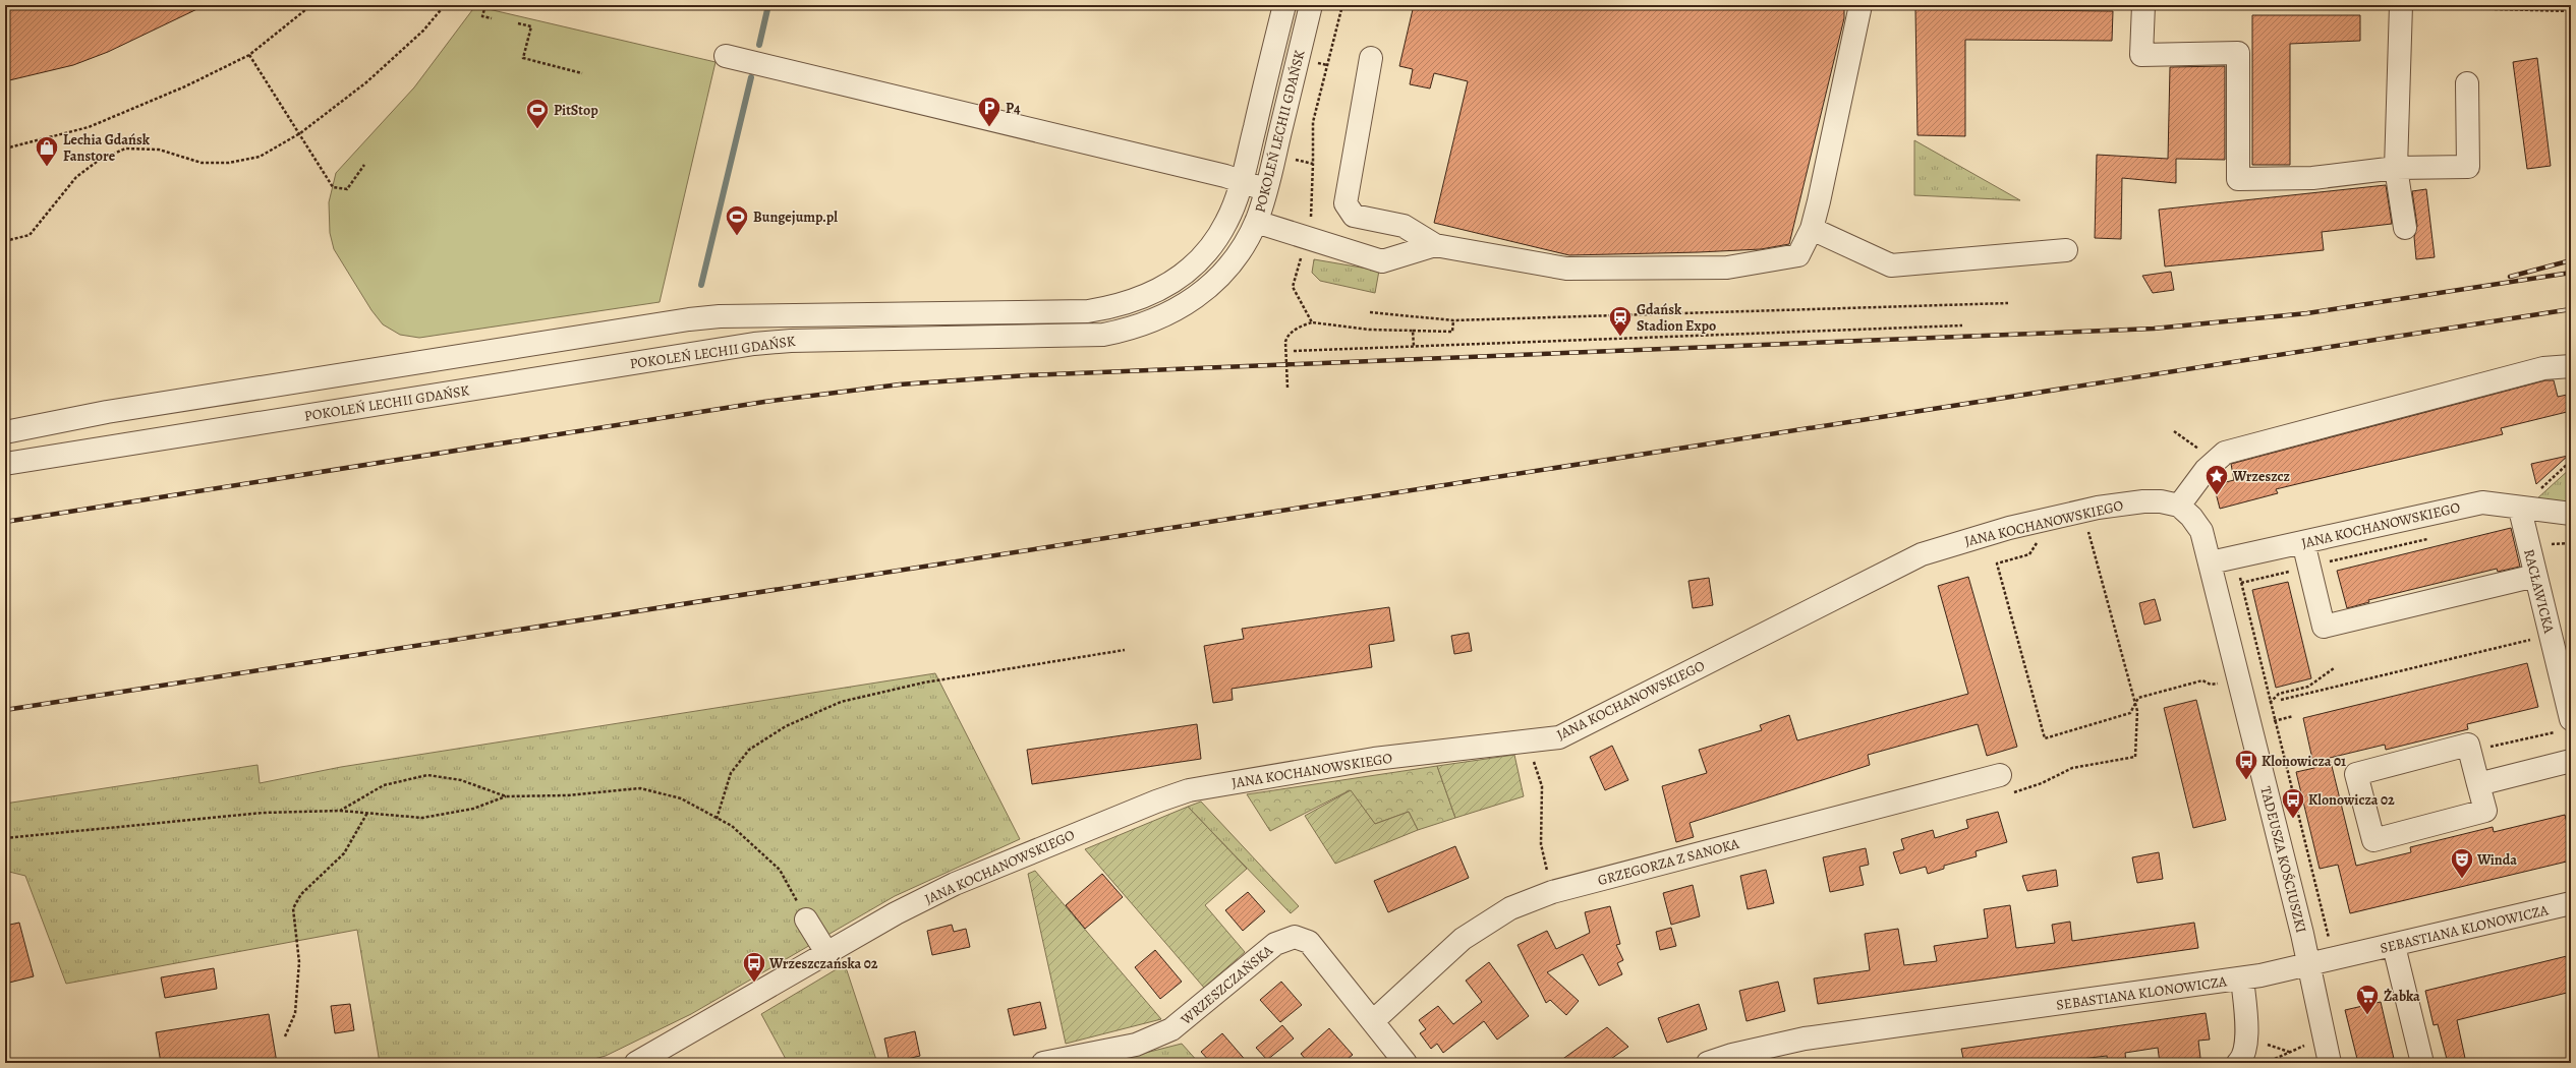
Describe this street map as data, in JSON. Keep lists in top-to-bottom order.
{
  "streets": {
    "street": [
      "POKOLEŃ LECHII GDAŃSK",
      "JANA KOCHANOWSKIEGO",
      "RACŁAWICKA",
      "TADEUSZA KOŚCIUSZKI",
      "GRZEGORZA Z SANOKA",
      "SEBASTIANA KLONOWICZA",
      "WRZESZCZAŃSKA"
    ]
  },
  "crossings": [
    ["JANA KOCHANOWSKIEGO", "RACŁAWICKA"],
    ["JANA KOCHANOWSKIEGO", "TADEUSZA KOŚCIUSZKI"],
    ["TADEUSZA KOŚCIUSZKI", "SEBASTIANA KLONOWICZA"],
    ["GRZEGORZA Z SANOKA", "WRZESZCZAŃSKA"]
  ],
  "places": {
    "parking": ["P4"],
    "sports": ["PitStop", "Bungejump.pl"],
    "shop": ["Lechia Gdańsk Fanstore"],
    "station": ["Gdańsk Stadion Expo"],
    "place": ["Wrzeszcz"],
    "bus stop": ["Klonowicza 01", "Klonowicza 02", "Wrzeszczańska 02"],
    "theatre": ["Winda"],
    "supermarket": ["Żabka"]
  }
}
